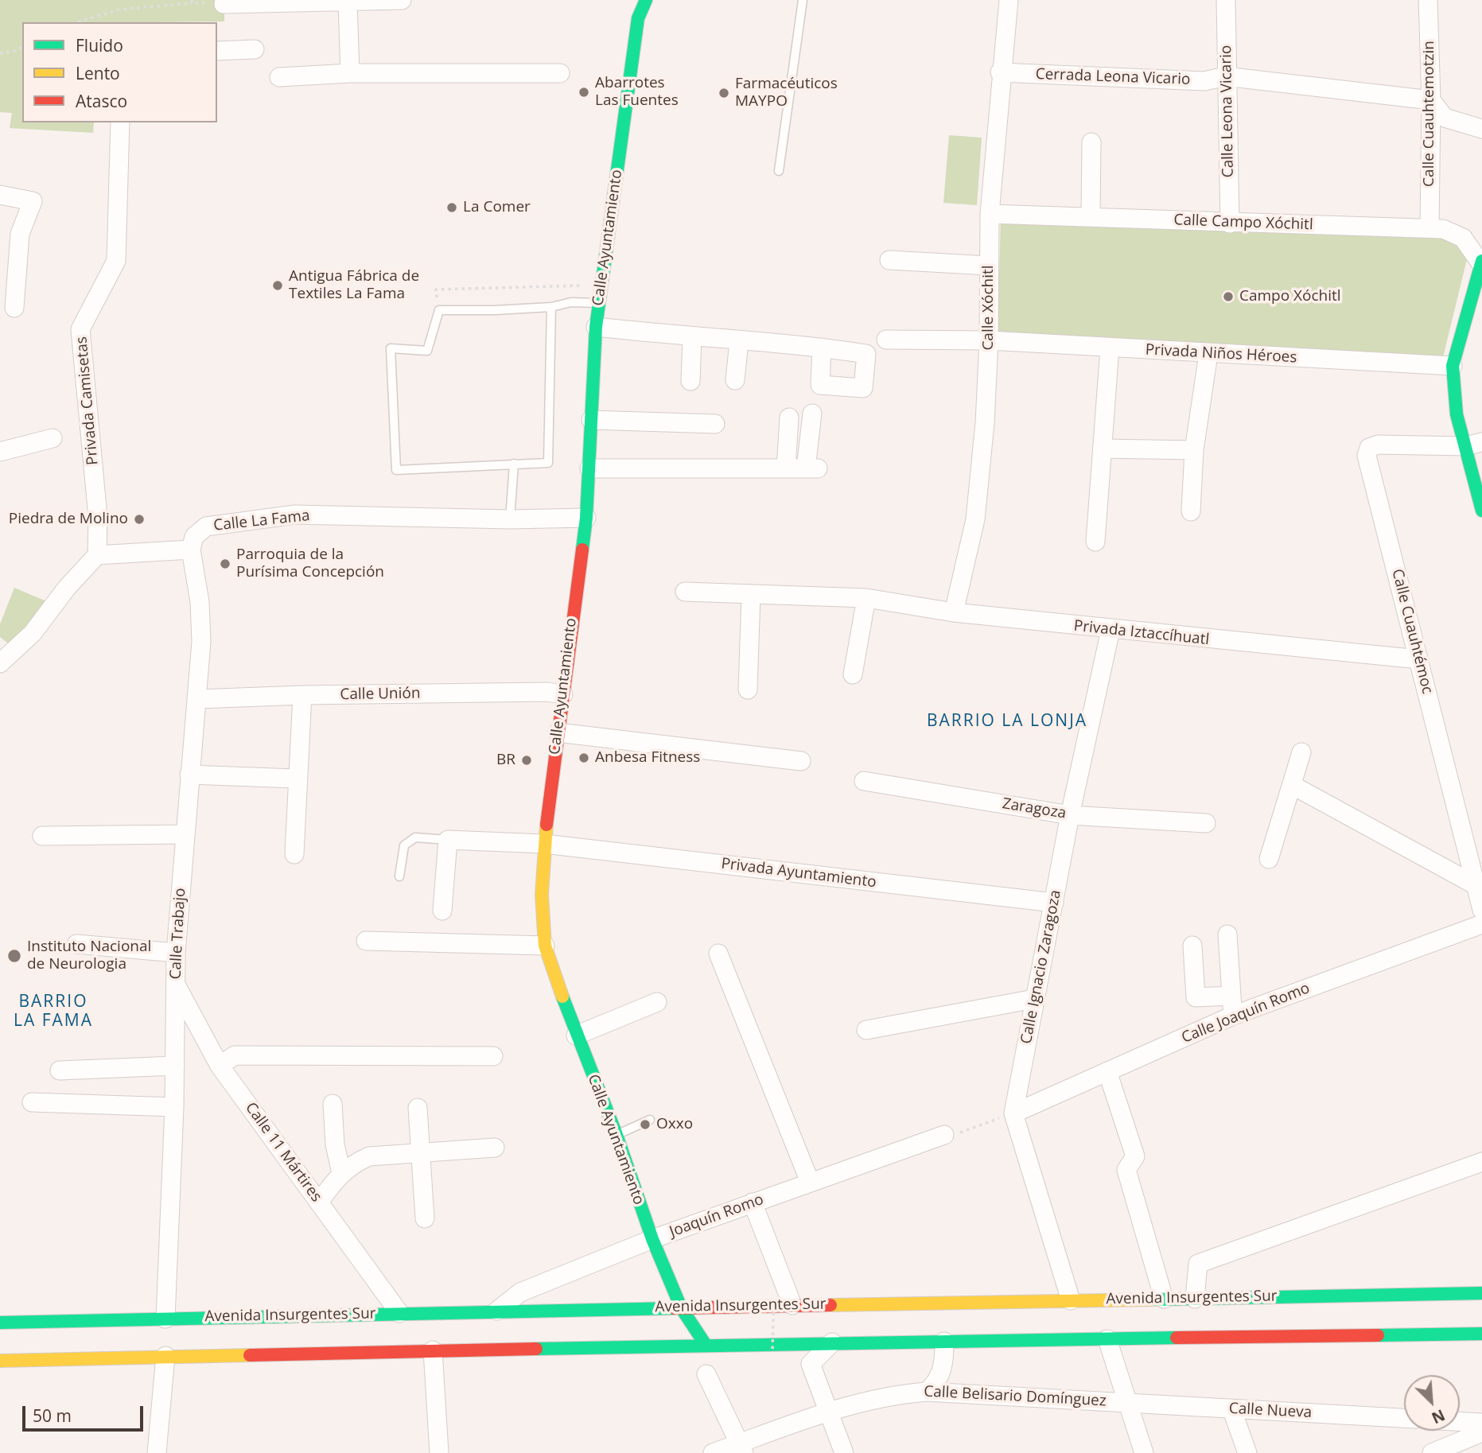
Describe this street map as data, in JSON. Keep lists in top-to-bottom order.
{
  "streets": {
    "main road": ["Calle Ayuntamiento", "Avenida Insurgentes Sur"],
    "street": [
      "Cerrada Leona Vicario",
      "Calle Leona Vicario",
      "Calle Cuauhtemotzin",
      "Calle Campo Xóchitl",
      "Calle Xóchitl",
      "Privada Niños Héroes",
      "Privada Camisetas",
      "Calle La Fama",
      "Calle Cuauhtémoc",
      "Privada Iztaccíhuatl",
      "Calle Unión",
      "Zaragoza",
      "Privada Ayuntamiento",
      "Calle Trabajo",
      "Calle Ignacio Zaragoza",
      "Calle Joaquín Romo",
      "Calle 11 Mártires",
      "Joaquín Romo",
      "Calle Belisario Domínguez",
      "Calle Nueva"
    ]
  },
  "crossings": [
    ["Cerrada Leona Vicario", "Calle Leona Vicario"],
    ["Cerrada Leona Vicario", "Calle Cuauhtemotzin"],
    ["Cerrada Leona Vicario", "Calle Xóchitl"],
    ["Calle Leona Vicario", "Calle Campo Xóchitl"],
    ["Calle Cuauhtemotzin", "Calle Campo Xóchitl"],
    ["Calle Campo Xóchitl", "Calle Xóchitl"],
    ["Calle Ayuntamiento", "Calle La Fama"],
    ["Calle Ayuntamiento", "Calle Unión"],
    ["Calle Ayuntamiento", "Privada Ayuntamiento"],
    ["Calle Ayuntamiento", "Joaquín Romo"],
    ["Calle Ayuntamiento", "Avenida Insurgentes Sur"],
    ["Calle Xóchitl", "Privada Niños Héroes"],
    ["Calle Xóchitl", "Privada Iztaccíhuatl"],
    ["Calle La Fama", "Calle Trabajo"],
    ["Calle Cuauhtémoc", "Privada Iztaccíhuatl"],
    ["Privada Iztaccíhuatl", "Calle Ignacio Zaragoza"],
    ["Calle Unión", "Calle Trabajo"],
    ["Zaragoza", "Calle Ignacio Zaragoza"],
    ["Privada Ayuntamiento", "Calle Ignacio Zaragoza"],
    ["Calle Trabajo", "Calle 11 Mártires"],
    ["Calle Trabajo", "Avenida Insurgentes Sur"],
    ["Calle Ignacio Zaragoza", "Calle Joaquín Romo"],
    ["Calle Ignacio Zaragoza", "Avenida Insurgentes Sur"],
    ["Calle 11 Mártires", "Avenida Insurgentes Sur"],
    ["Joaquín Romo", "Avenida Insurgentes Sur"],
    ["Calle Belisario Domínguez", "Calle Nueva"]
  ],
  "districts": ["BARRIO LA LONJA", "BARRIO LA FAMA"],
  "places": [
    "Abarrotes Las Fuentes",
    "Farmacéuticos MAYPO",
    "La Comer",
    "Antigua Fábrica de Textiles La Fama",
    "Campo Xóchitl",
    "Piedra de Molino",
    "Parroquia de la Purísima Concepción",
    "Anbesa Fitness",
    "BR",
    "Instituto Nacional de Neurologia",
    "Oxxo"
  ],
  "legend": ["Fluido", "Lento", "Atasco"],
  "scale_bar": "50 m",
  "north": "bottom right"
}
